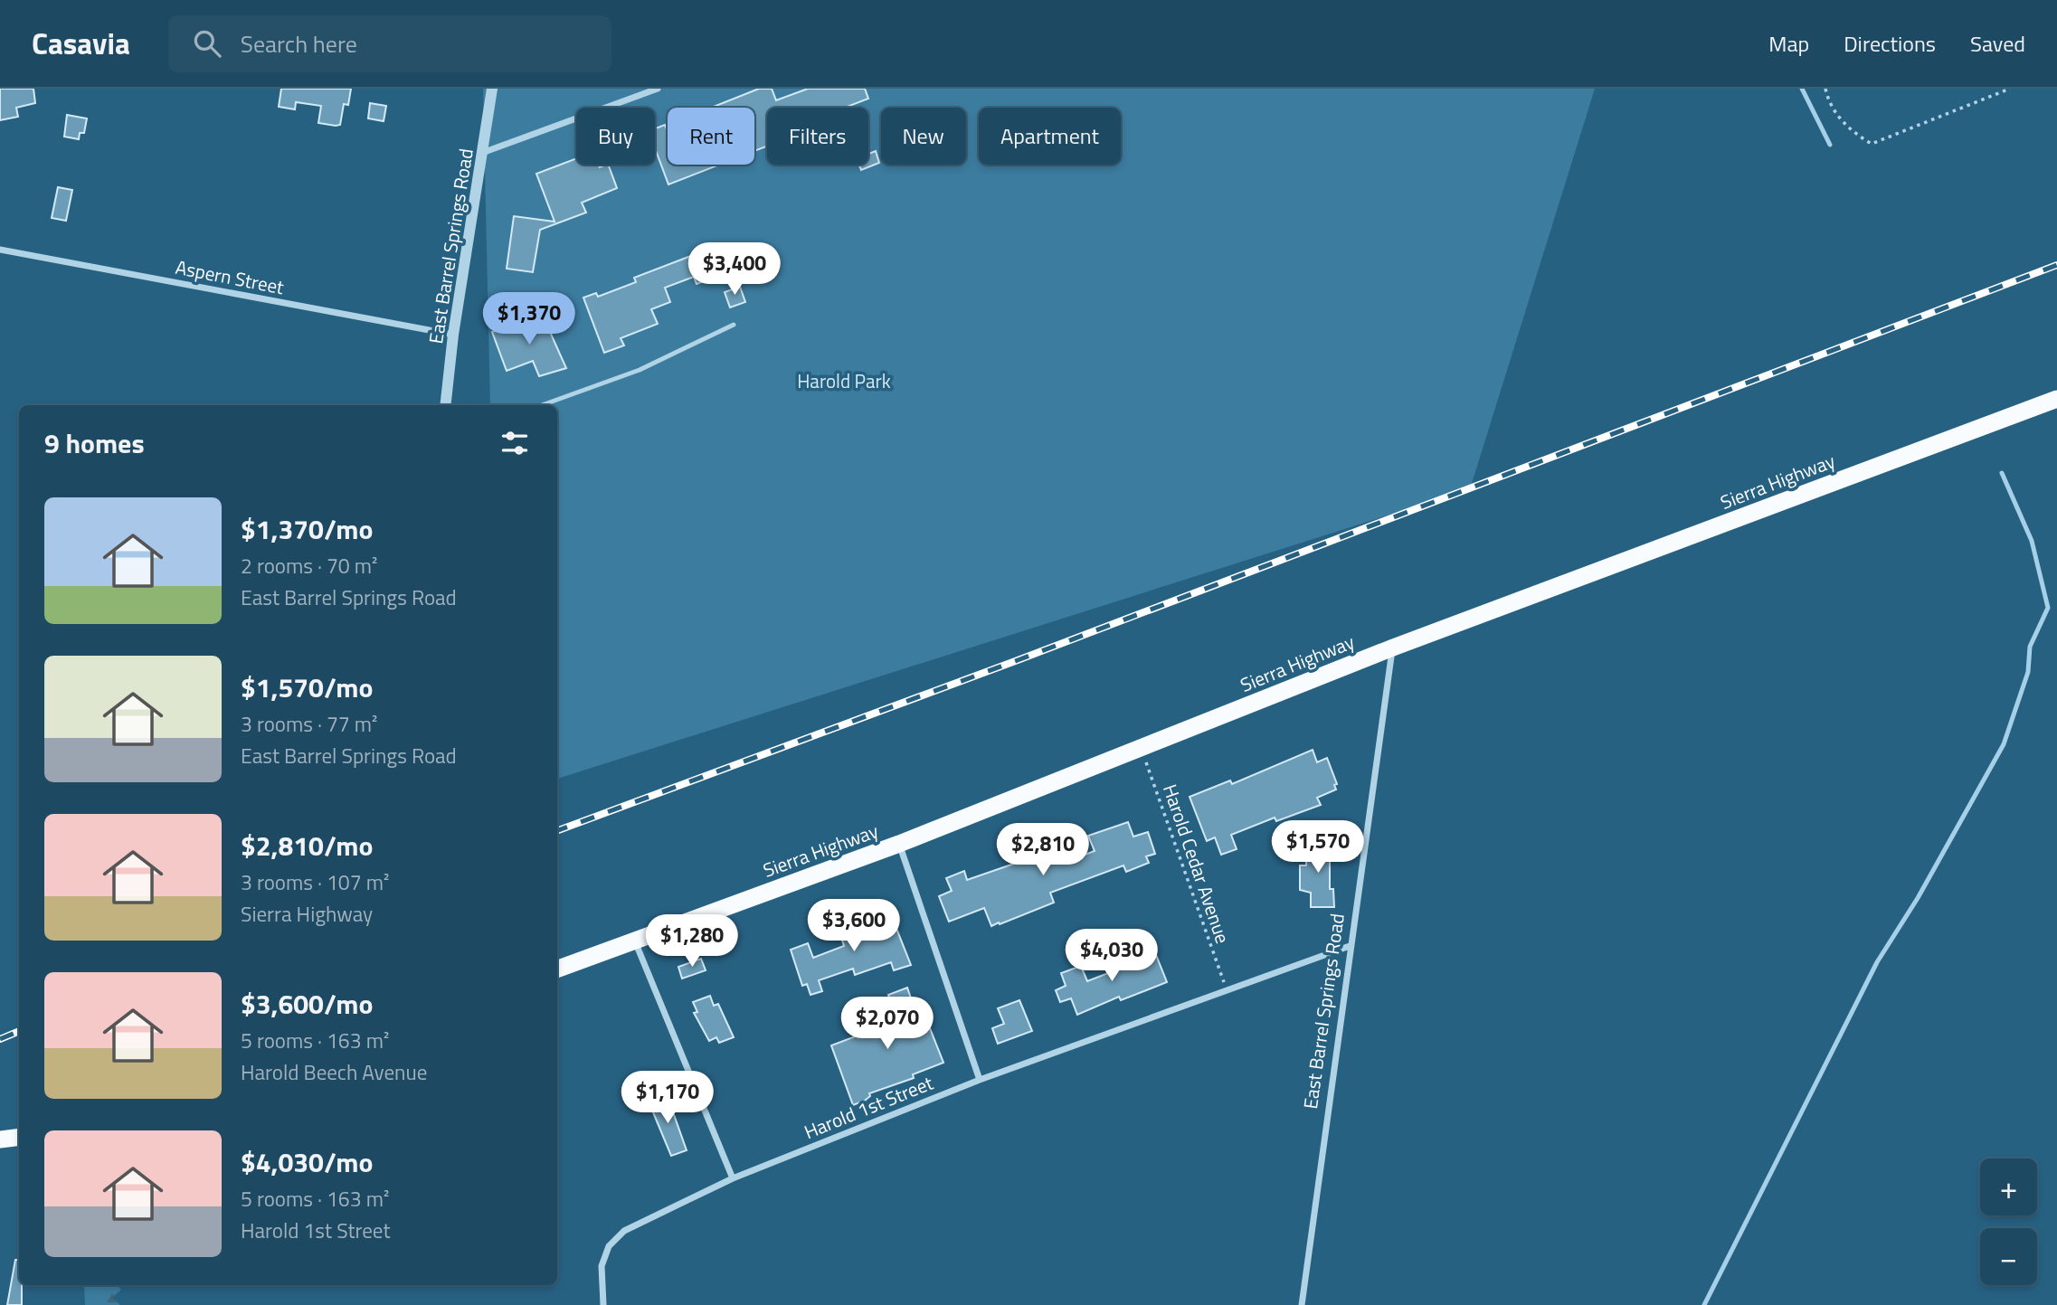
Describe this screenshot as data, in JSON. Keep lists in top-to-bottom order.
{
  "streets": {
    "highway": ["Sierra Highway"],
    "street": ["East Barrel Springs Road", "Aspern Street", "Harold 1st Street"],
    "path": ["Harold Cedar Avenue"]
  },
  "crossings": [
    ["East Barrel Springs Road", "Aspern Street"],
    ["East Barrel Springs Road", "Sierra Highway"],
    ["East Barrel Springs Road", "Harold 1st Street"],
    ["Sierra Highway", "Harold Cedar Avenue"],
    ["Harold Cedar Avenue", "Harold 1st Street"]
  ],
  "parks": ["Harold Park"],
  "page": {
    "header": "Casavia",
    "search": "Search here",
    "nav": ["Map", "Directions", "Saved"],
    "chip": [
      "Buy",
      "Rent",
      "Filters",
      "New",
      "Apartment"
    ],
    "price": [
      "$3,400",
      "$1,370",
      "$1,570",
      "$2,810",
      "$3,600",
      "$1,280",
      "$4,030",
      "$2,070",
      "$1,170"
    ],
    "heading": "9 homes",
    "list": [
      {
        "name": "$1,370/mo",
        "note": "2 rooms · 70 m² · East Barrel Springs Road"
      },
      {
        "name": "$1,570/mo",
        "note": "3 rooms · 77 m² · East Barrel Springs Road"
      },
      {
        "name": "$2,810/mo",
        "note": "3 rooms · 107 m² · Sierra Highway"
      },
      {
        "name": "$3,600/mo",
        "note": "5 rooms · 163 m² · Harold Beech Avenue"
      },
      {
        "name": "$4,030/mo",
        "note": "5 rooms · 163 m² · Harold 1st Street"
      }
    ],
    "map_buttons": ["+", "−"]
  }
}
